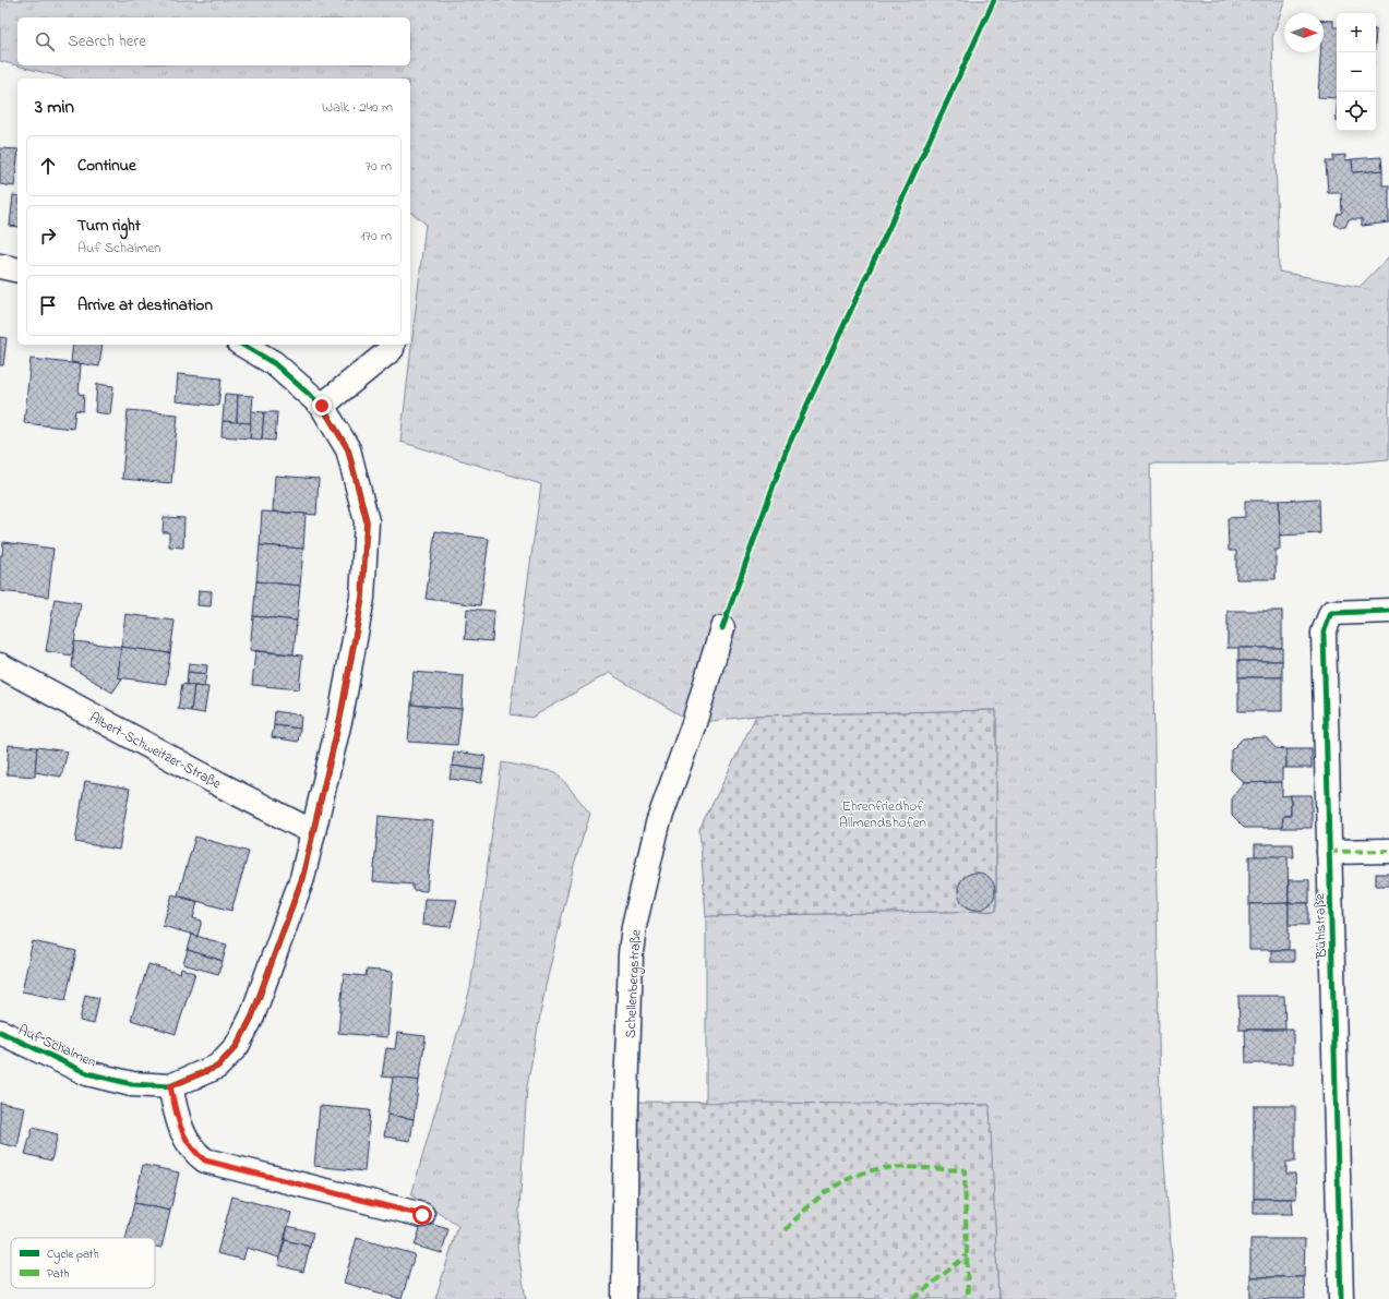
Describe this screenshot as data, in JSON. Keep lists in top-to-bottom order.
{
  "streets": {
    "street": [
      "Albert-Schweitzer-Straße",
      "Bühlstraße",
      "Schellenbergstraße",
      "Auf Schalmen"
    ]
  },
  "crossings": [
    ["Albert-Schweitzer-Straße", "Auf Schalmen"]
  ],
  "parks": ["Ehrenfriedhof Allmendshofen"],
  "legend": ["Cycle path", "Path"],
  "north": "right",
  "page": {
    "map_buttons": ["+", "−"],
    "search": "Search here",
    "heading": ["3 min", "Walk · 240 m"],
    "list": [
      ["Continue", "70 m"],
      ["Turn right", "Auf Schalmen", "170 m"],
      "Arrive at destination"
    ]
  }
}
